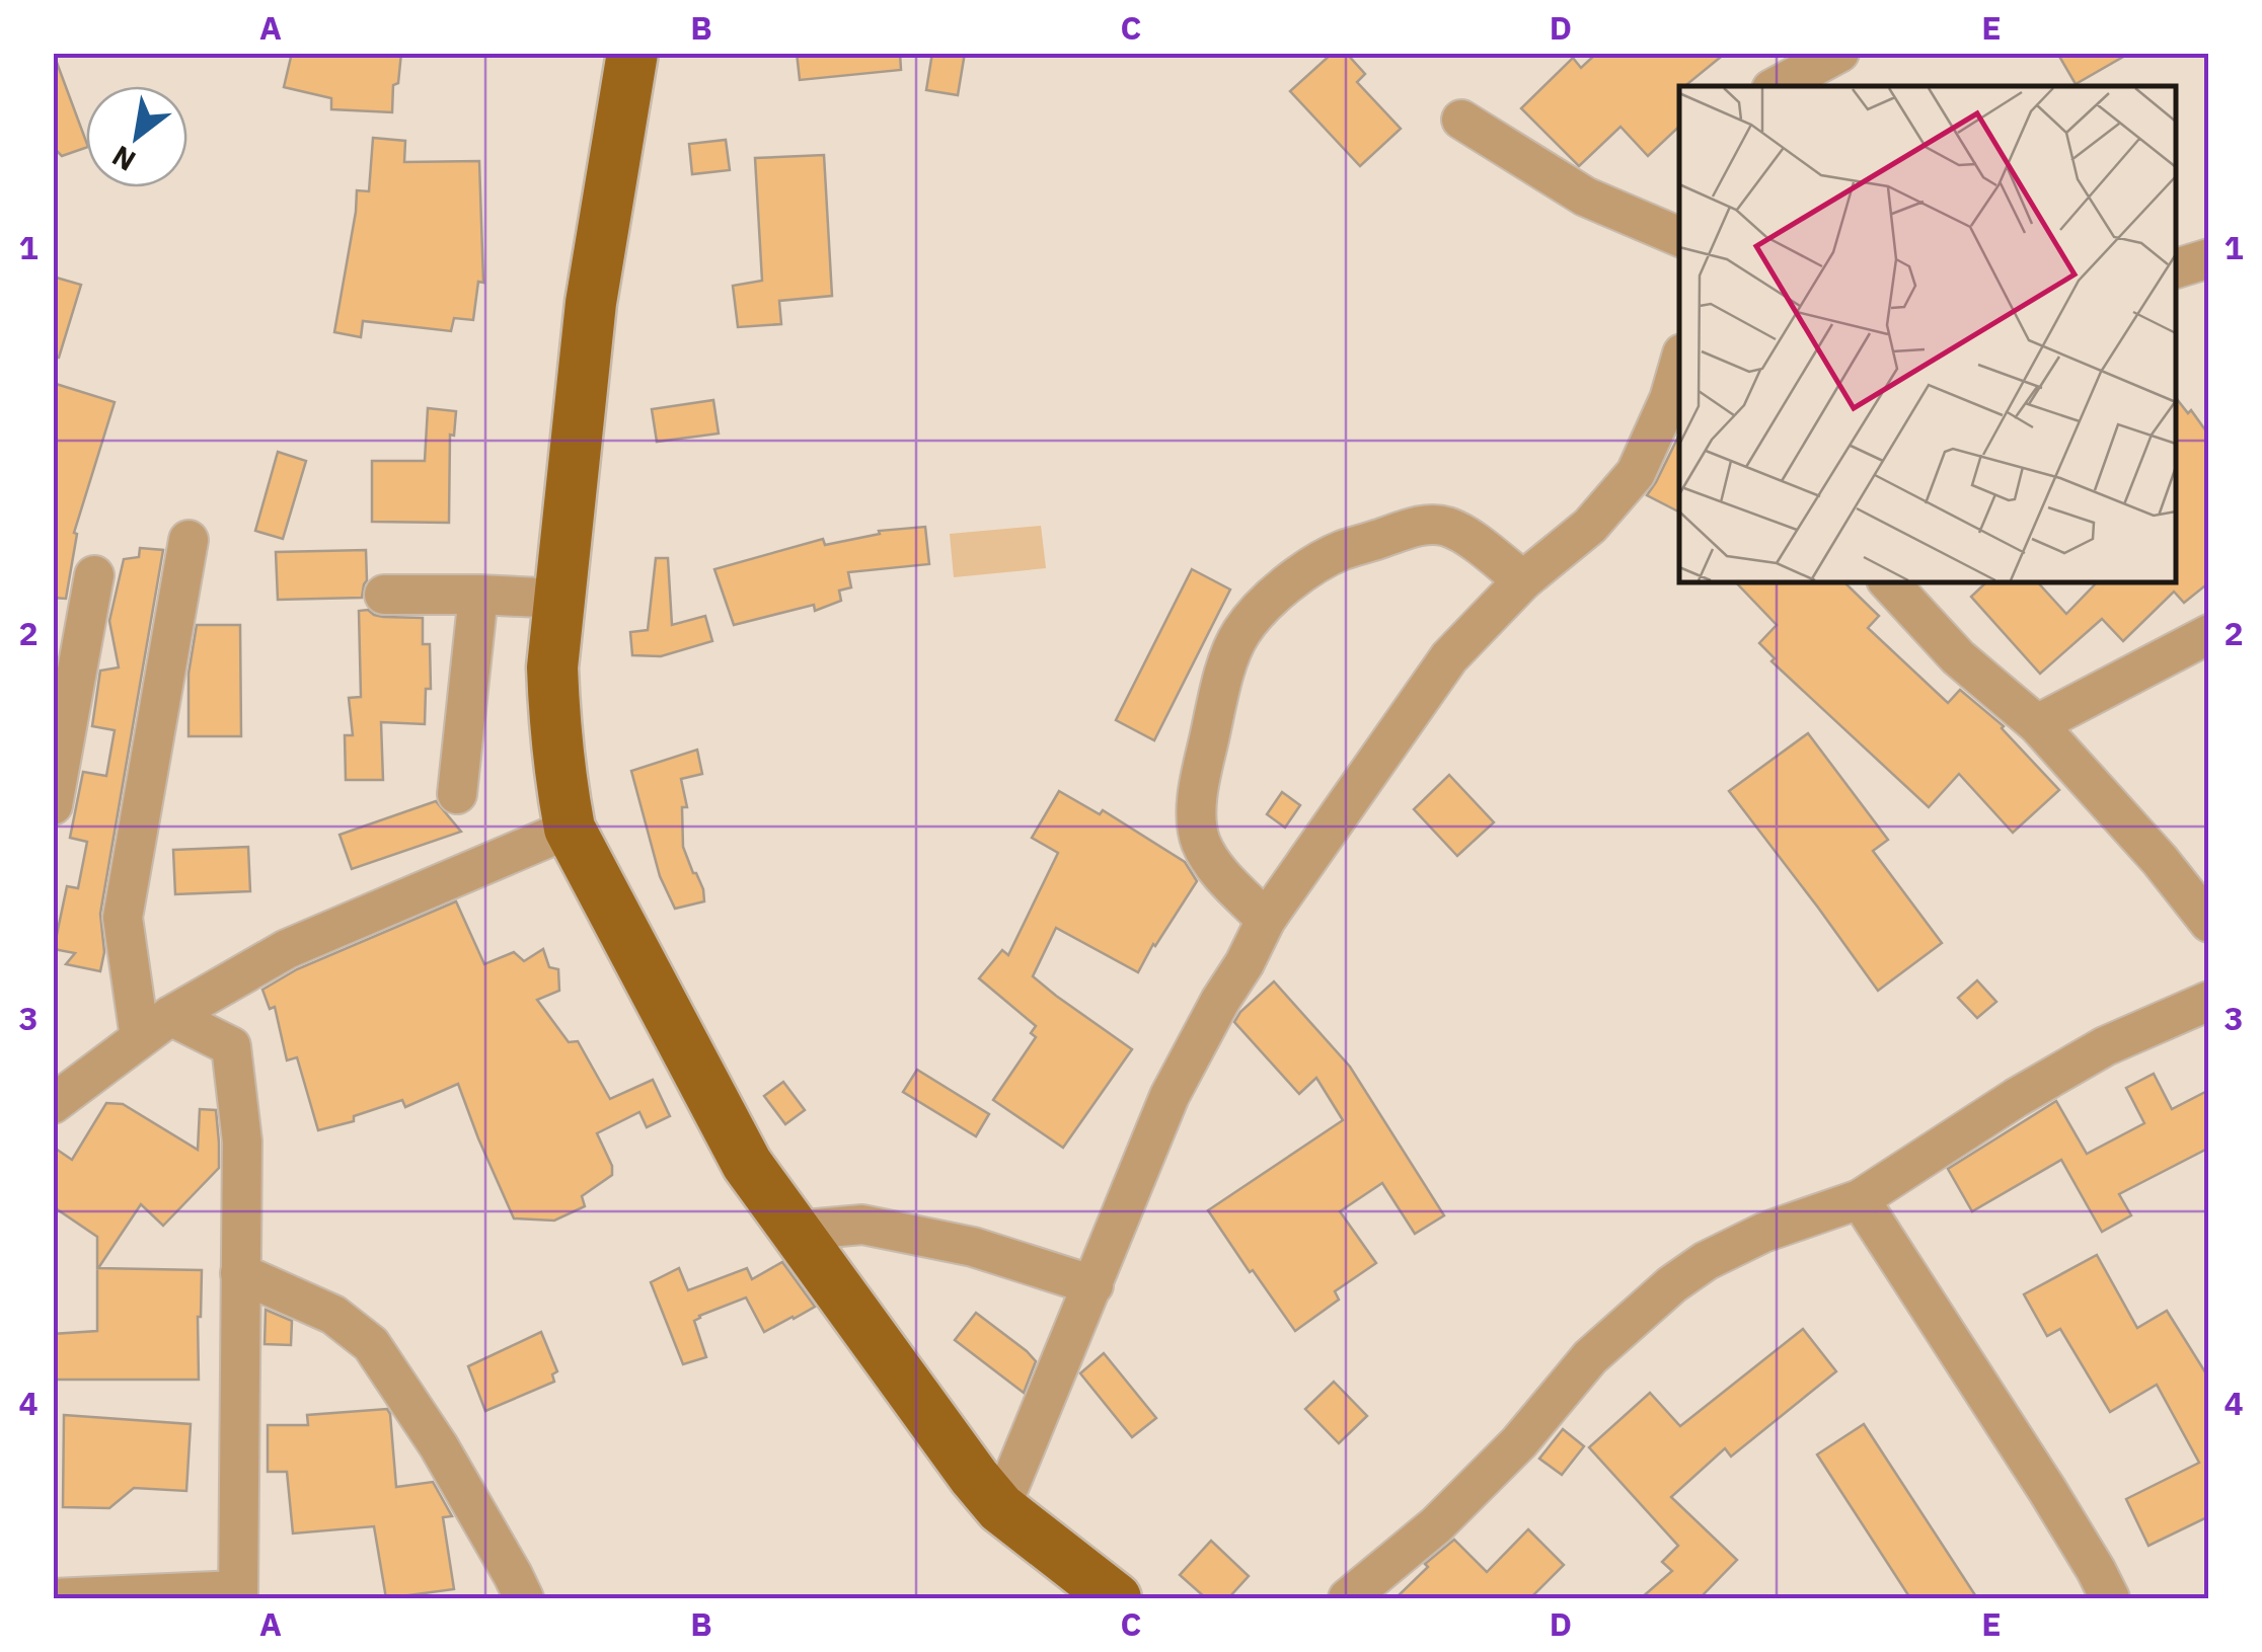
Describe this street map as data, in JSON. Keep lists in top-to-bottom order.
{
  "north": "bottom left",
  "grid": {
    "columns": [
      "A",
      "B",
      "C",
      "D",
      "E"
    ],
    "rows": [
      "1",
      "2",
      "3",
      "4"
    ]
  }
}
